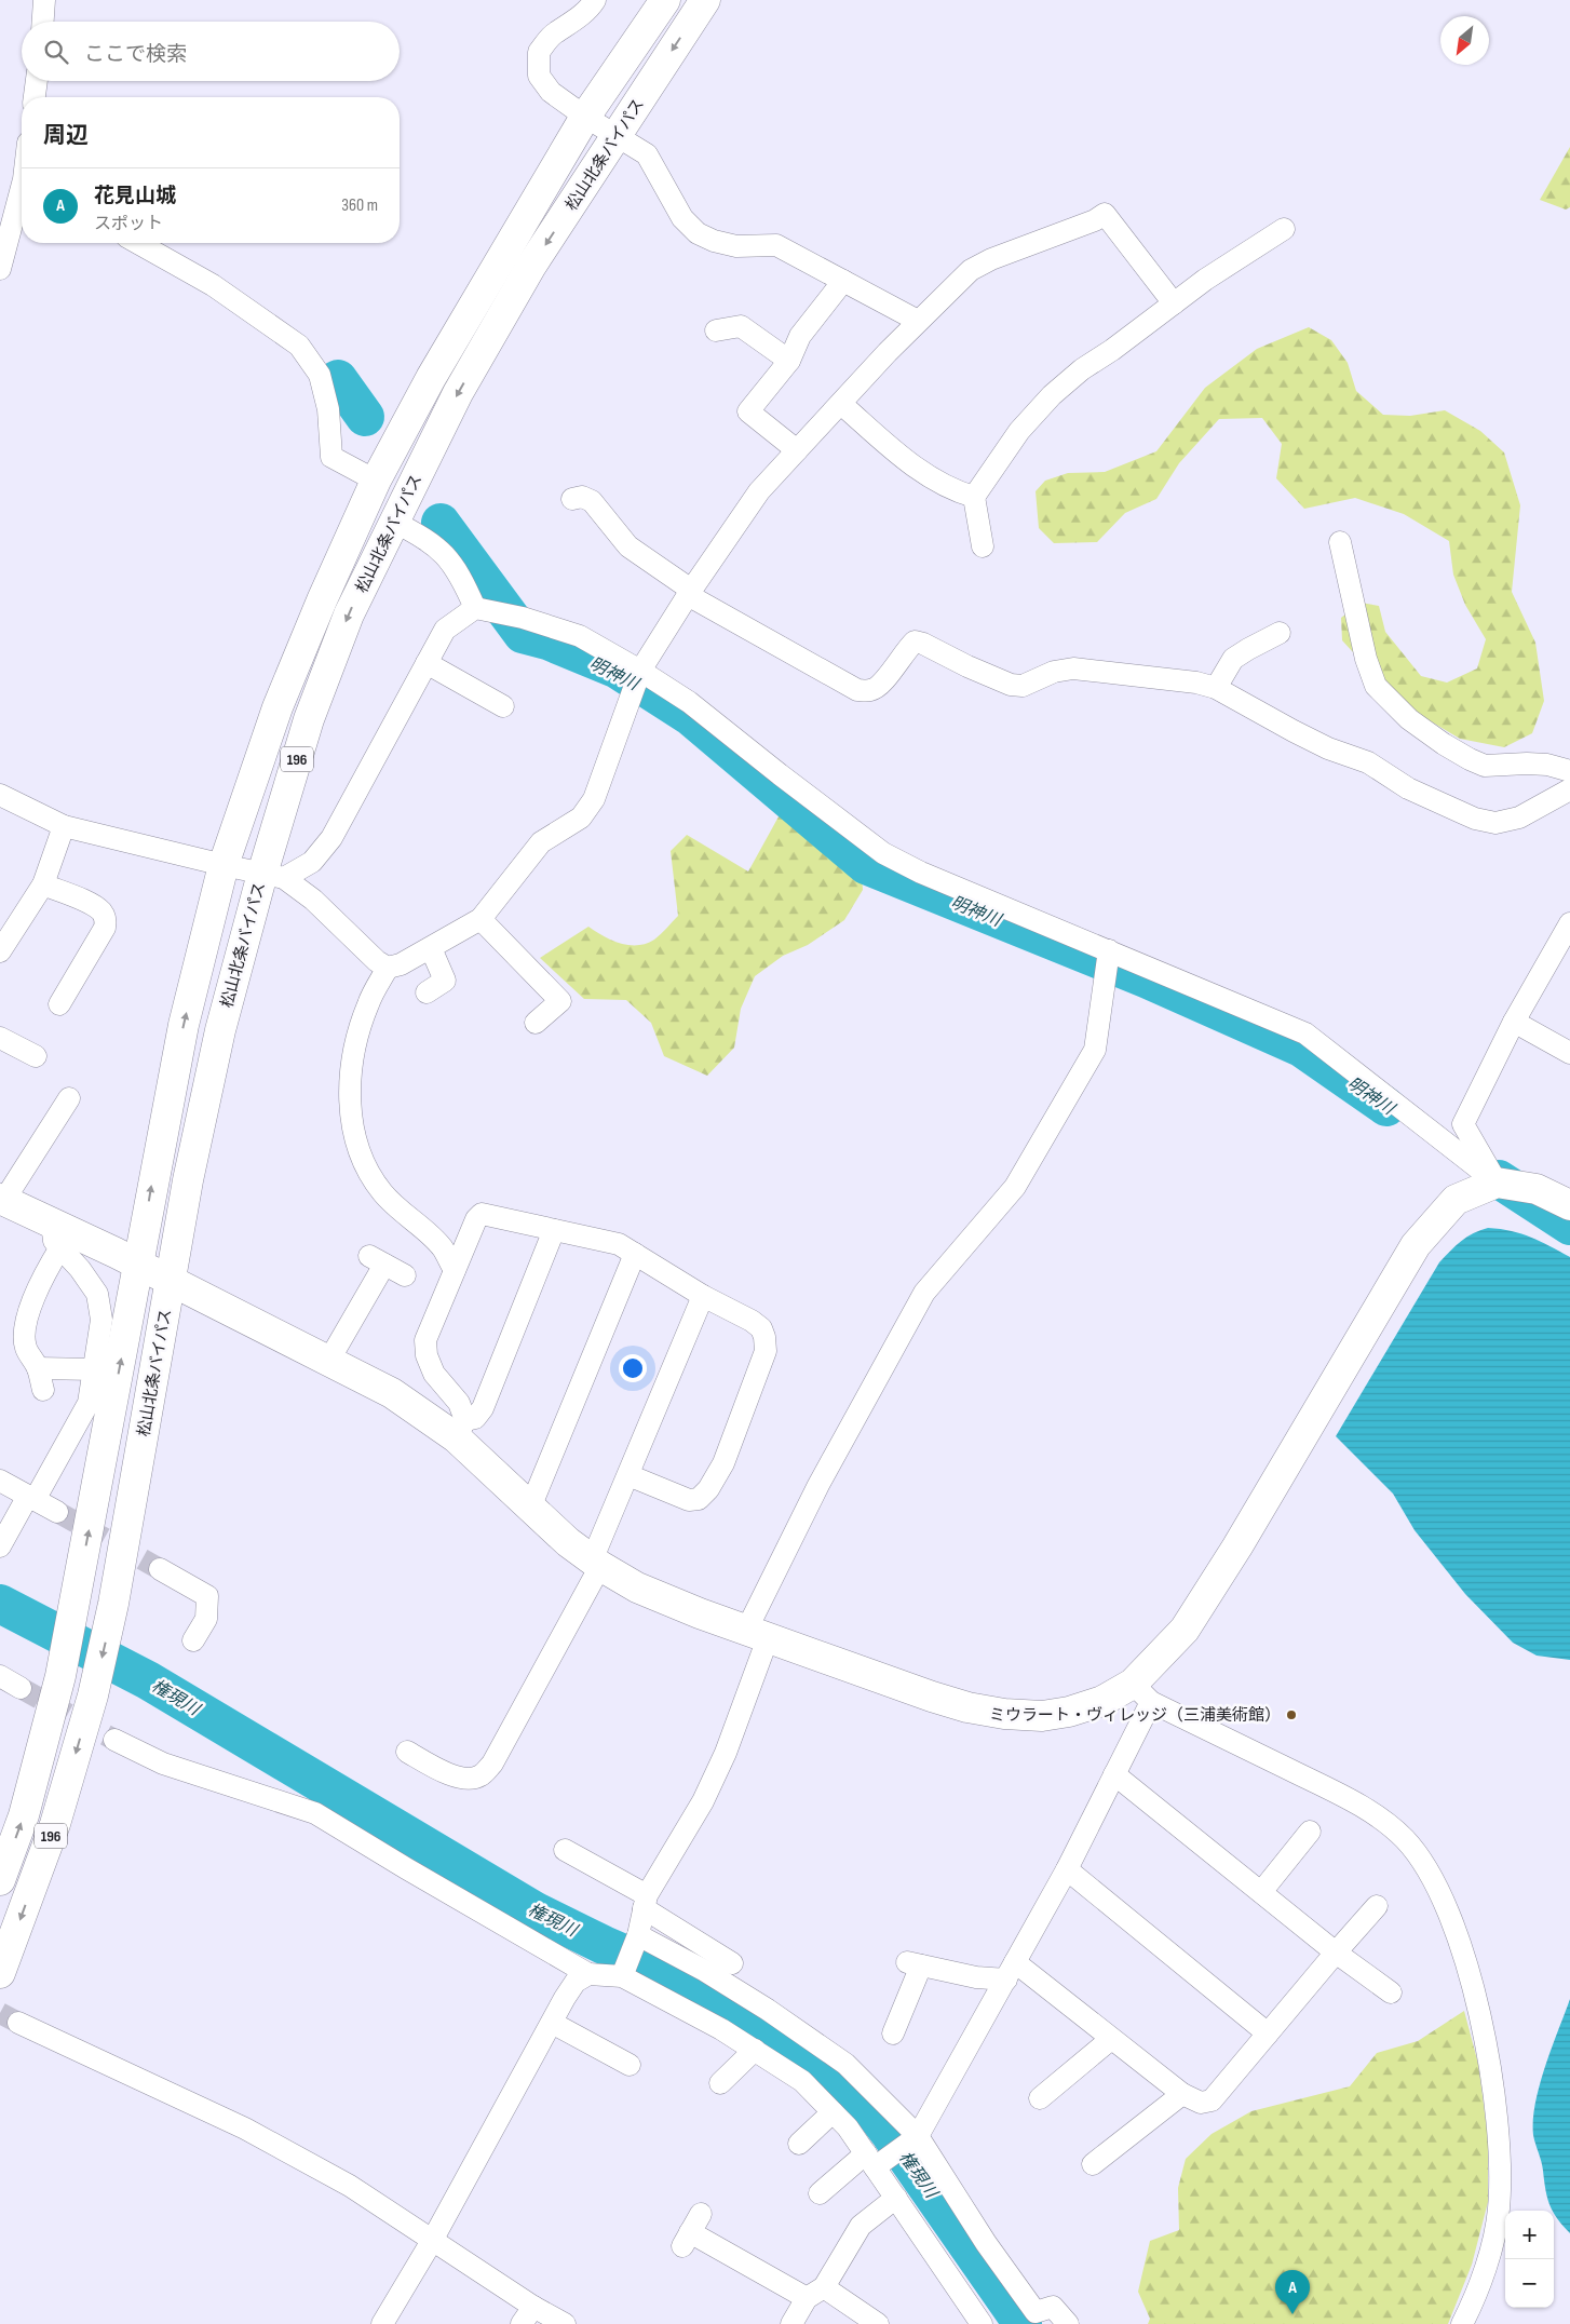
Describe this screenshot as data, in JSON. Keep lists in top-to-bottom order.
{
  "streets": {
    "main road": ["松山北条バイパス", "196"]
  },
  "water": ["明神川", "権現川"],
  "places": ["ミウラート・ヴィレッジ（三浦美術館）"],
  "north": "bottom left",
  "page": {
    "search": "ここで検索",
    "heading": "周辺",
    "list": [
      {
        "mark": "A",
        "name": "花見山城",
        "note": "スポット",
        "value": "360 m"
      }
    ],
    "map_buttons": ["+", "−"],
    "pins": "A"
  }
}
